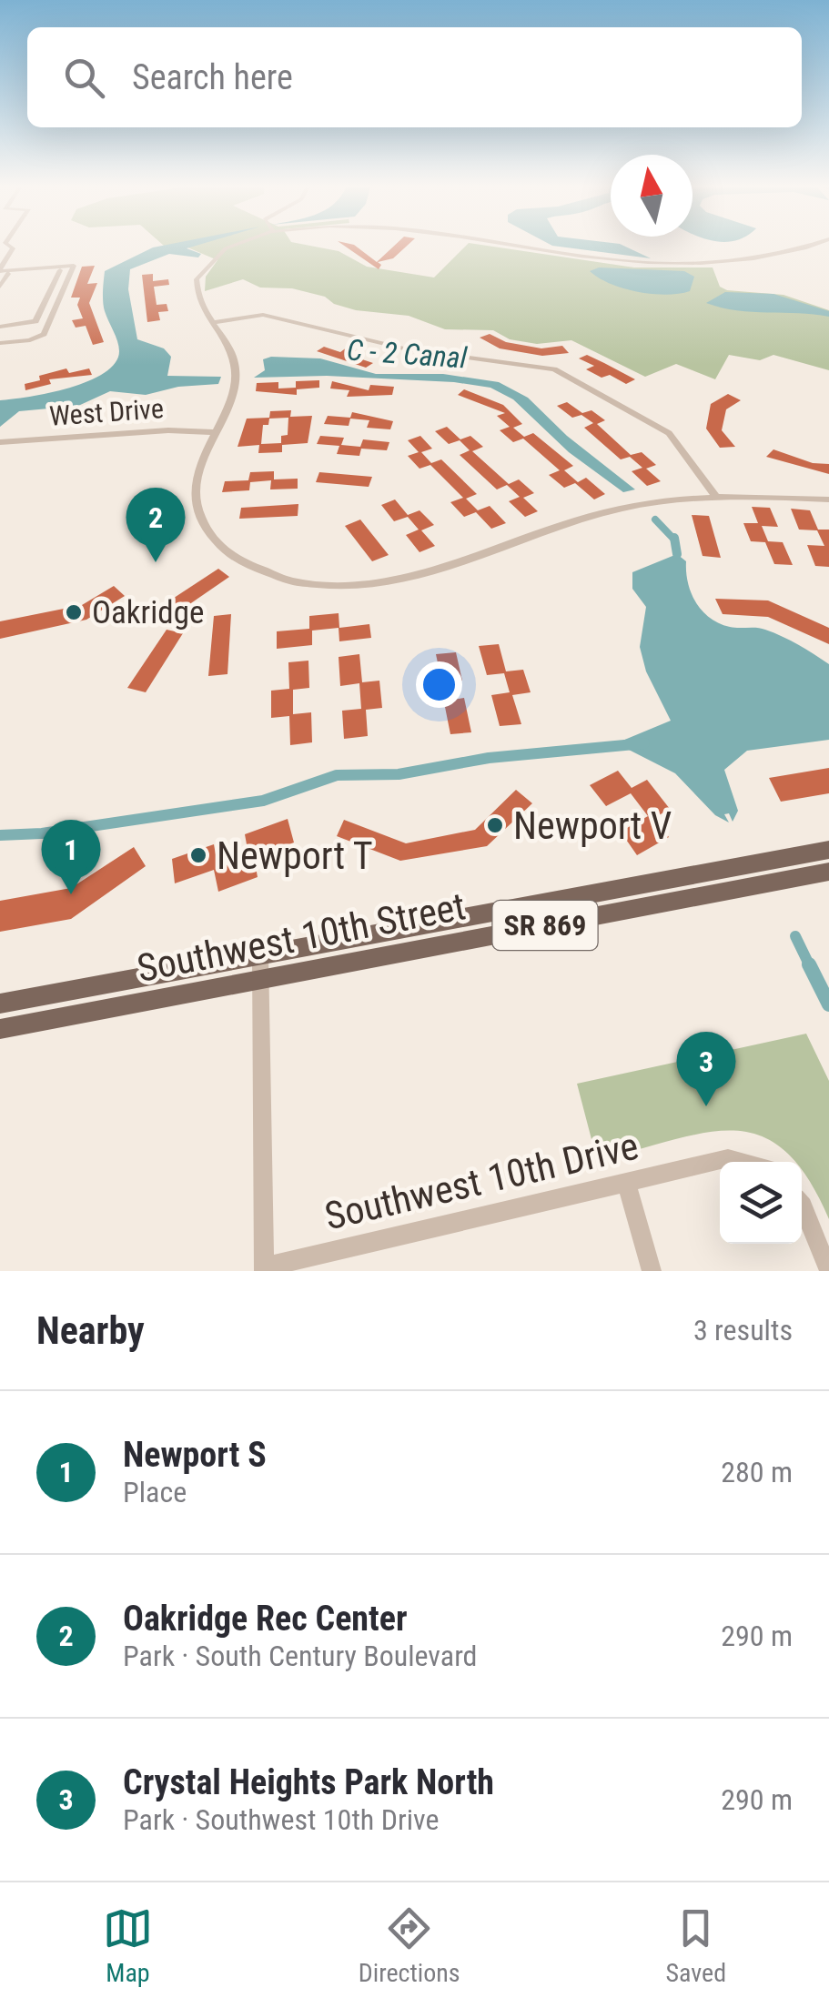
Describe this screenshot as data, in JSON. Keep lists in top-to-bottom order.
{
  "streets": {
    "main road": ["SR 869", "Southwest 10th Street"],
    "street": ["West Drive", "Southwest 10th Drive"]
  },
  "water": ["C - 2 Canal"],
  "places": ["Oakridge", "Newport V", "Newport T"],
  "north": "top",
  "page": {
    "search": "Search here",
    "pins": ["2", "1", "3"],
    "heading": ["Nearby", "3 results"],
    "list": [
      {
        "mark": "1",
        "name": "Newport S",
        "note": "Place",
        "value": "280 m"
      },
      {
        "mark": "2",
        "name": "Oakridge Rec Center",
        "note": "Park · South Century Boulevard",
        "value": "290 m"
      },
      {
        "mark": "3",
        "name": "Crystal Heights Park North",
        "note": "Park · Southwest 10th Drive",
        "value": "290 m"
      }
    ],
    "nav": ["Map", "Directions", "Saved"]
  }
}
